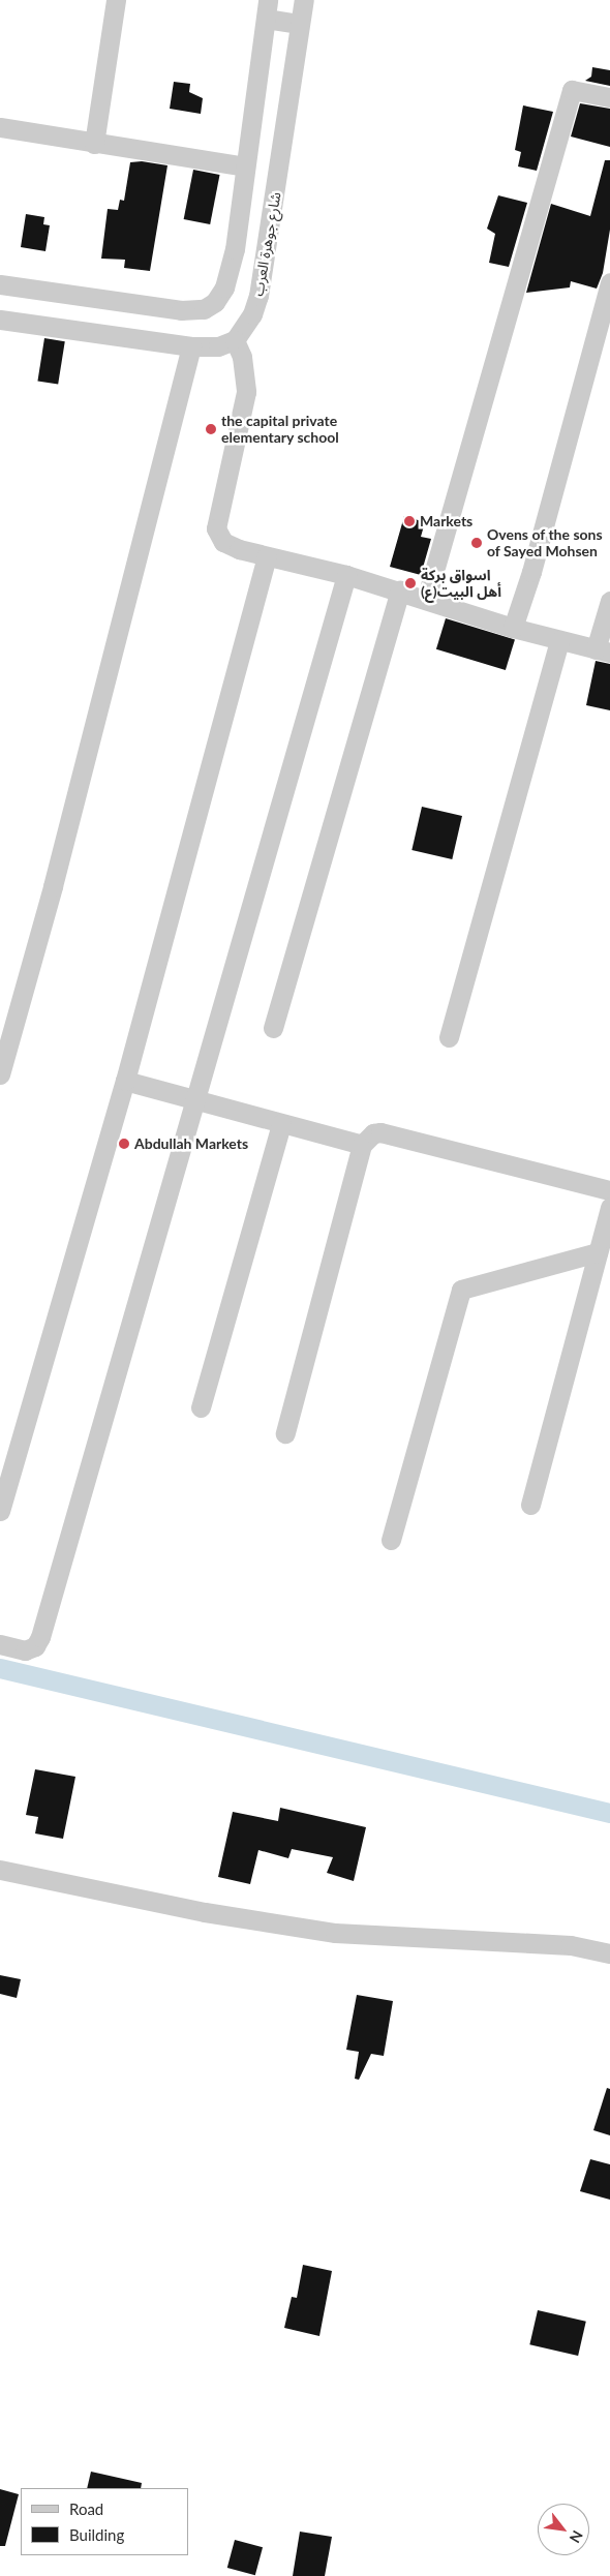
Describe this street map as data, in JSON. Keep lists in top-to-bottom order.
{
  "streets": {
    "street": ["شارع جوهرة العرب"]
  },
  "places": [
    "the capital private elementary school",
    "Markets",
    "Ovens of the sons of Sayed Mohsen",
    "اسواق بركة أهل البيت(ع)",
    "Abdullah Markets"
  ],
  "legend": ["Road", "Building"],
  "north": "bottom right"
}
